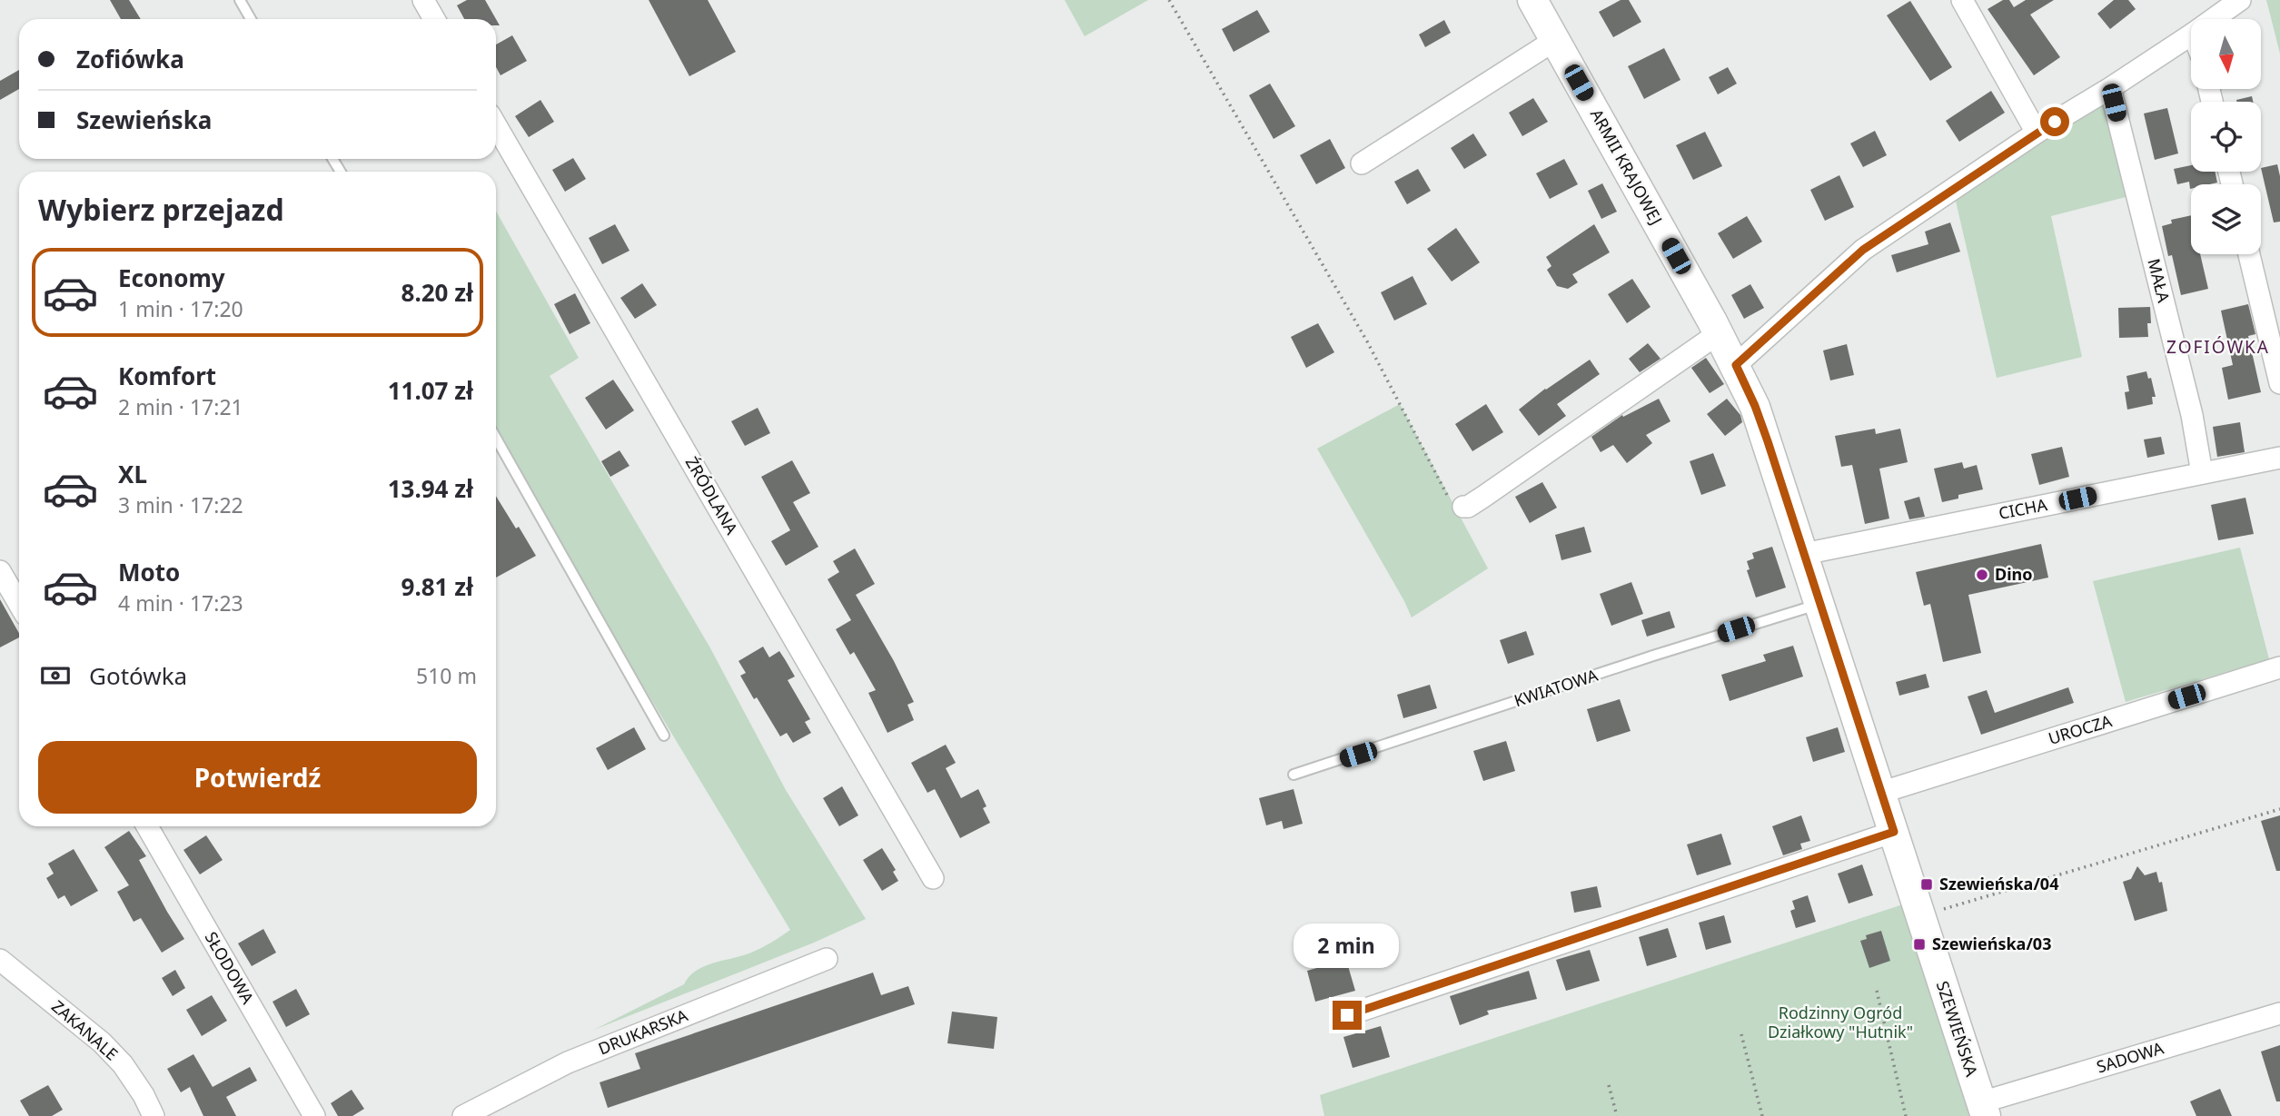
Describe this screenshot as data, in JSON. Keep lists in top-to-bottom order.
{
  "streets": {
    "street": [
      "ARMII KRAJOWEJ",
      "MAŁA",
      "ŹRÓDLANA",
      "CICHA",
      "UROCZA",
      "SŁODOWA",
      "SZEWIEŃSKA",
      "ZAKANALE",
      "DRUKARSKA",
      "SADOWA"
    ],
    "lane": ["KWIATOWA"]
  },
  "crossings": [
    ["ARMII KRAJOWEJ", "SZEWIEŃSKA"],
    ["MAŁA", "CICHA"],
    ["CICHA", "SZEWIEŃSKA"],
    ["KWIATOWA", "SZEWIEŃSKA"],
    ["UROCZA", "SZEWIEŃSKA"],
    ["SZEWIEŃSKA", "SADOWA"]
  ],
  "districts": ["ZOFIÓWKA"],
  "parks": ["Rodzinny Ogród Działkowy \"Hutnik\""],
  "places": {
    "other": ["Dino"],
    "transit": ["Szewieńska/04", "Szewieńska/03"]
  },
  "north": "bottom",
  "page": {
    "banner": ["Zofiówka", "Szewieńska"],
    "heading": "Wybierz przejazd",
    "list": [
      {
        "name": "Economy",
        "note": "1 min · 17:20",
        "value": "8.20 zł"
      },
      {
        "name": "Komfort",
        "note": "2 min · 17:21",
        "value": "11.07 zł"
      },
      {
        "name": "XL",
        "note": "3 min · 17:22",
        "value": "13.94 zł"
      },
      {
        "name": "Moto",
        "note": "4 min · 17:23",
        "value": "9.81 zł"
      }
    ],
    "pay": ["Gotówka", "510 m"],
    "buttons": "Potwierdź",
    "bubble": "2 min"
  }
}
